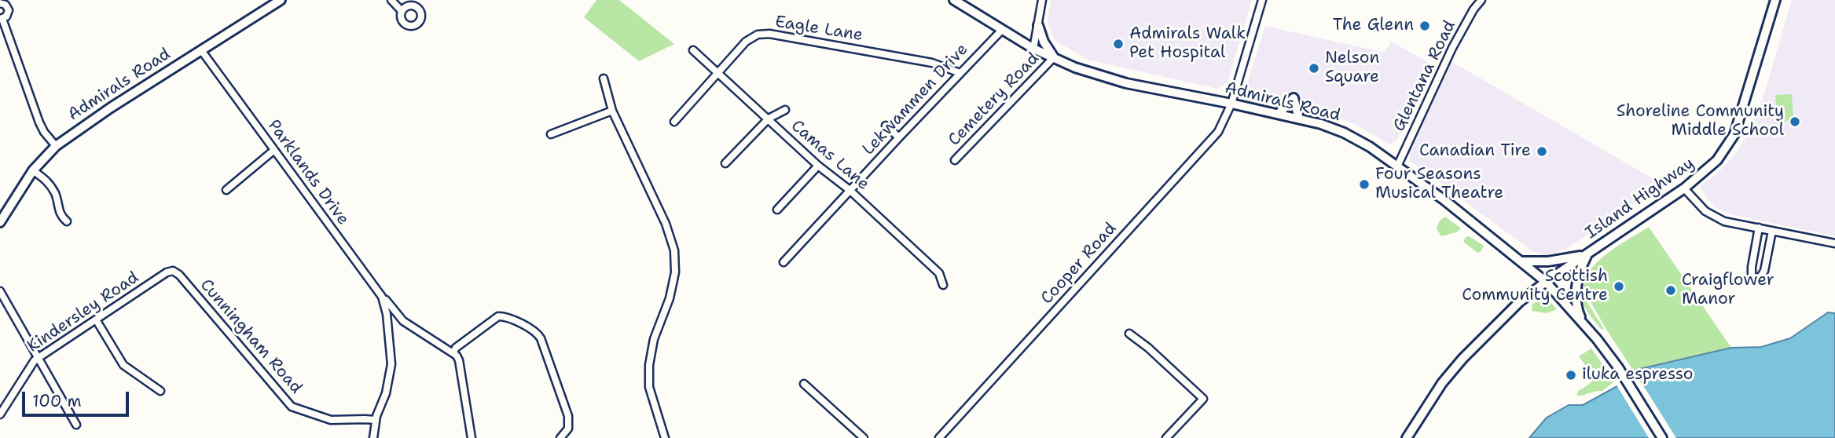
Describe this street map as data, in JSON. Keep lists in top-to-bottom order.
{
  "streets": {
    "main road": ["Admirals Road", "Island Highway"],
    "street": [
      "Eagle Lane",
      "Glentana Road",
      "Lekwammen Drive",
      "Cemetery Road",
      "Camas Lane",
      "Parklands Drive",
      "Cooper Road",
      "Kindersley Road",
      "Cunningham Road"
    ]
  },
  "crossings": [
    ["Eagle Lane", "Lekwammen Drive"],
    ["Eagle Lane", "Camas Lane"],
    ["Glentana Road", "Admirals Road"],
    ["Admirals Road", "Lekwammen Drive"],
    ["Admirals Road", "Cemetery Road"],
    ["Admirals Road", "Parklands Drive"],
    ["Admirals Road", "Island Highway"],
    ["Admirals Road", "Cooper Road"],
    ["Lekwammen Drive", "Camas Lane"],
    ["Parklands Drive", "Cunningham Road"],
    ["Kindersley Road", "Cunningham Road"]
  ],
  "places": [
    "The Glenn",
    "Admirals Walk Pet Hospital",
    "Nelson Square",
    "Shoreline Community Middle School",
    "Canadian Tire",
    "Four Seasons Musical Theatre",
    "Scottish Community Centre",
    "Craigflower Manor",
    "iluka espresso"
  ],
  "scale_bar": "100 m"
}
